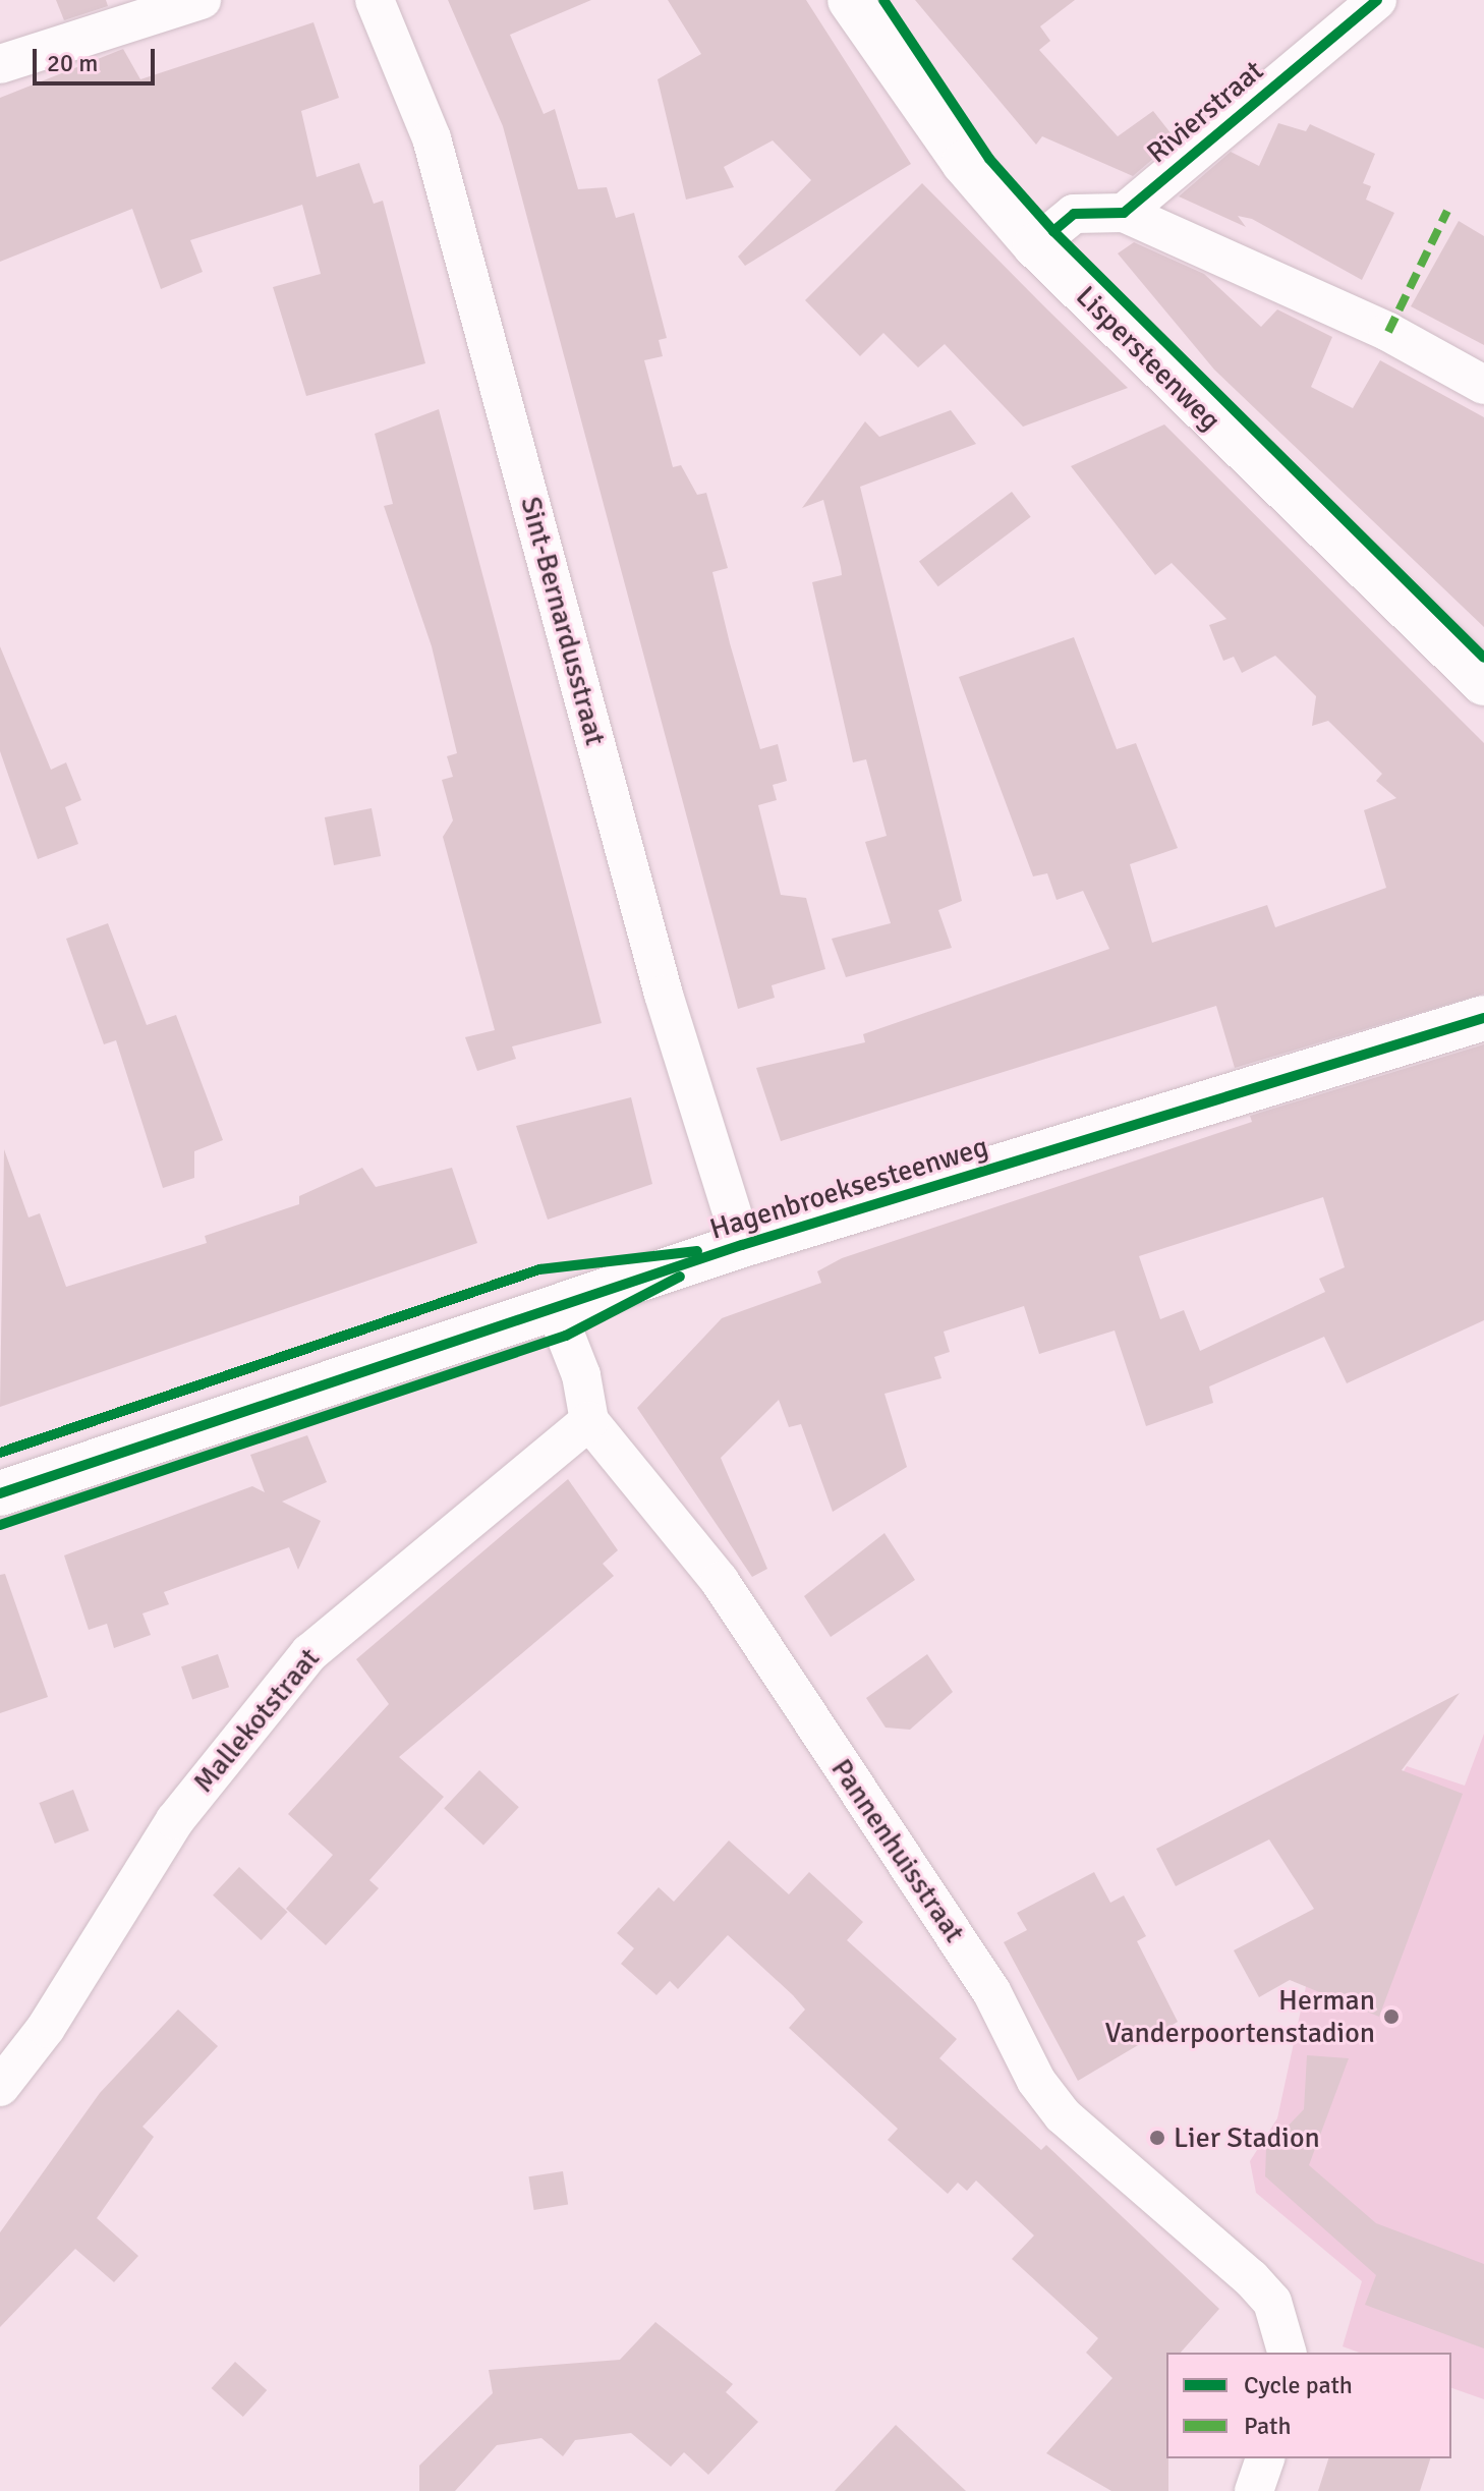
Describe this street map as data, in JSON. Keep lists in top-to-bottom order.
{
  "streets": {
    "street": [
      "Rivierstraat",
      "Lispersteenweg",
      "Sint-Bernardusstraat",
      "Hagenbroeksesteenweg",
      "Mallekotstraat",
      "Pannenhuisstraat"
    ]
  },
  "crossings": [
    ["Sint-Bernardusstraat", "Hagenbroeksesteenweg"],
    ["Hagenbroeksesteenweg", "Pannenhuisstraat"],
    ["Mallekotstraat", "Pannenhuisstraat"]
  ],
  "places": ["Herman Vanderpoortenstadion", "Lier Stadion"],
  "legend": ["Cycle path", "Path"],
  "scale_bar": "20 m"
}
